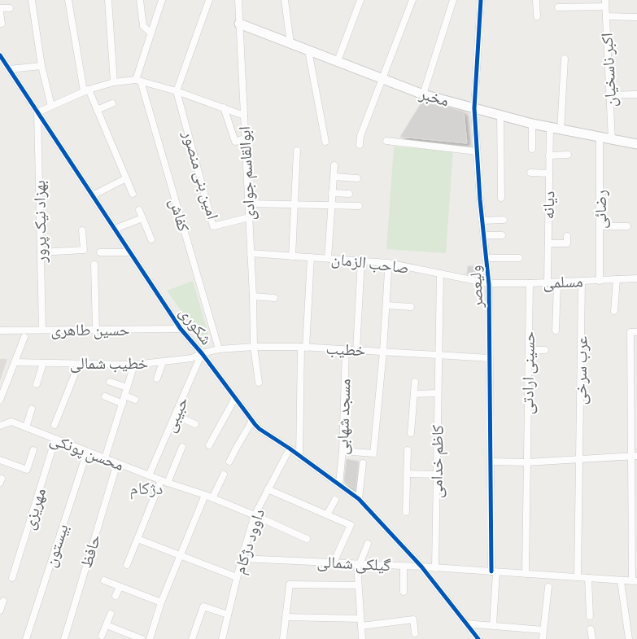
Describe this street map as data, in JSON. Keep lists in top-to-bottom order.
{
  "streets": {
    "main road": ["مخبر"],
    "street": [
      "اکبر ناسخیان",
      "ابوالقاسم جوادی",
      "امین بنی منصور",
      "دیانه",
      "رضائی",
      "کفاش",
      "بهزاد نیک پرور",
      "صاحب الزمان",
      "مسلمی",
      "ولیعصر",
      "شکوری",
      "حسین طاهری",
      "خطیب",
      "خطیب شمالی",
      "عرب سرخی",
      "حسینی ارادتی",
      "حبیبی",
      "مسجد شهابی",
      "محسن پونکی",
      "کاظم خدامی",
      "مهریزی",
      "داوود دژکام",
      "بیستون",
      "حافظ",
      "گيلکی شمالی"
    ]
  },
  "crossings": [
    ["اکبر ناسخیان", "مخبر"],
    ["مخبر", "ابوالقاسم جوادی"],
    ["مخبر", "دیانه"],
    ["مخبر", "رضائی"],
    ["مخبر", "ولیعصر"],
    ["ابوالقاسم جوادی", "امین بنی منصور"],
    ["ابوالقاسم جوادی", "صاحب الزمان"],
    ["ابوالقاسم جوادی", "خطیب"],
    ["دیانه", "مسلمی"],
    ["رضائی", "مسلمی"],
    ["کفاش", "خطیب"],
    ["بهزاد نیک پرور", "شکوری"],
    ["بهزاد نیک پرور", "حسین طاهری"],
    ["صاحب الزمان", "مسلمی"],
    ["صاحب الزمان", "ولیعصر"],
    ["صاحب الزمان", "کاظم خدامی"],
    ["مسلمی", "ولیعصر"],
    ["مسلمی", "عرب سرخی"],
    ["مسلمی", "حسینی ارادتی"],
    ["ولیعصر", "خطیب"],
    ["ولیعصر", "گيلکی شمالی"],
    ["شکوری", "حسین طاهری"],
    ["شکوری", "خطیب"],
    ["شکوری", "خطیب شمالی"],
    ["شکوری", "حبیبی"],
    ["شکوری", "مسجد شهابی"],
    ["شکوری", "داوود دژکام"],
    ["شکوری", "گيلکی شمالی"],
    ["خطیب", "خطیب شمالی"],
    ["خطیب", "حبیبی"],
    ["خطیب", "مسجد شهابی"],
    ["خطیب", "کاظم خدامی"],
    ["خطیب شمالی", "حبیبی"],
    ["عرب سرخی", "گيلکی شمالی"],
    ["حسینی ارادتی", "گيلکی شمالی"],
    ["حبیبی", "محسن پونکی"],
    ["محسن پونکی", "مهریزی"],
    ["محسن پونکی", "داوود دژکام"],
    ["محسن پونکی", "بیستون"],
    ["محسن پونکی", "حافظ"],
    ["کاظم خدامی", "گيلکی شمالی"],
    ["داوود دژکام", "گيلکی شمالی"]
  ],
  "districts": ["دژکام"]
}
